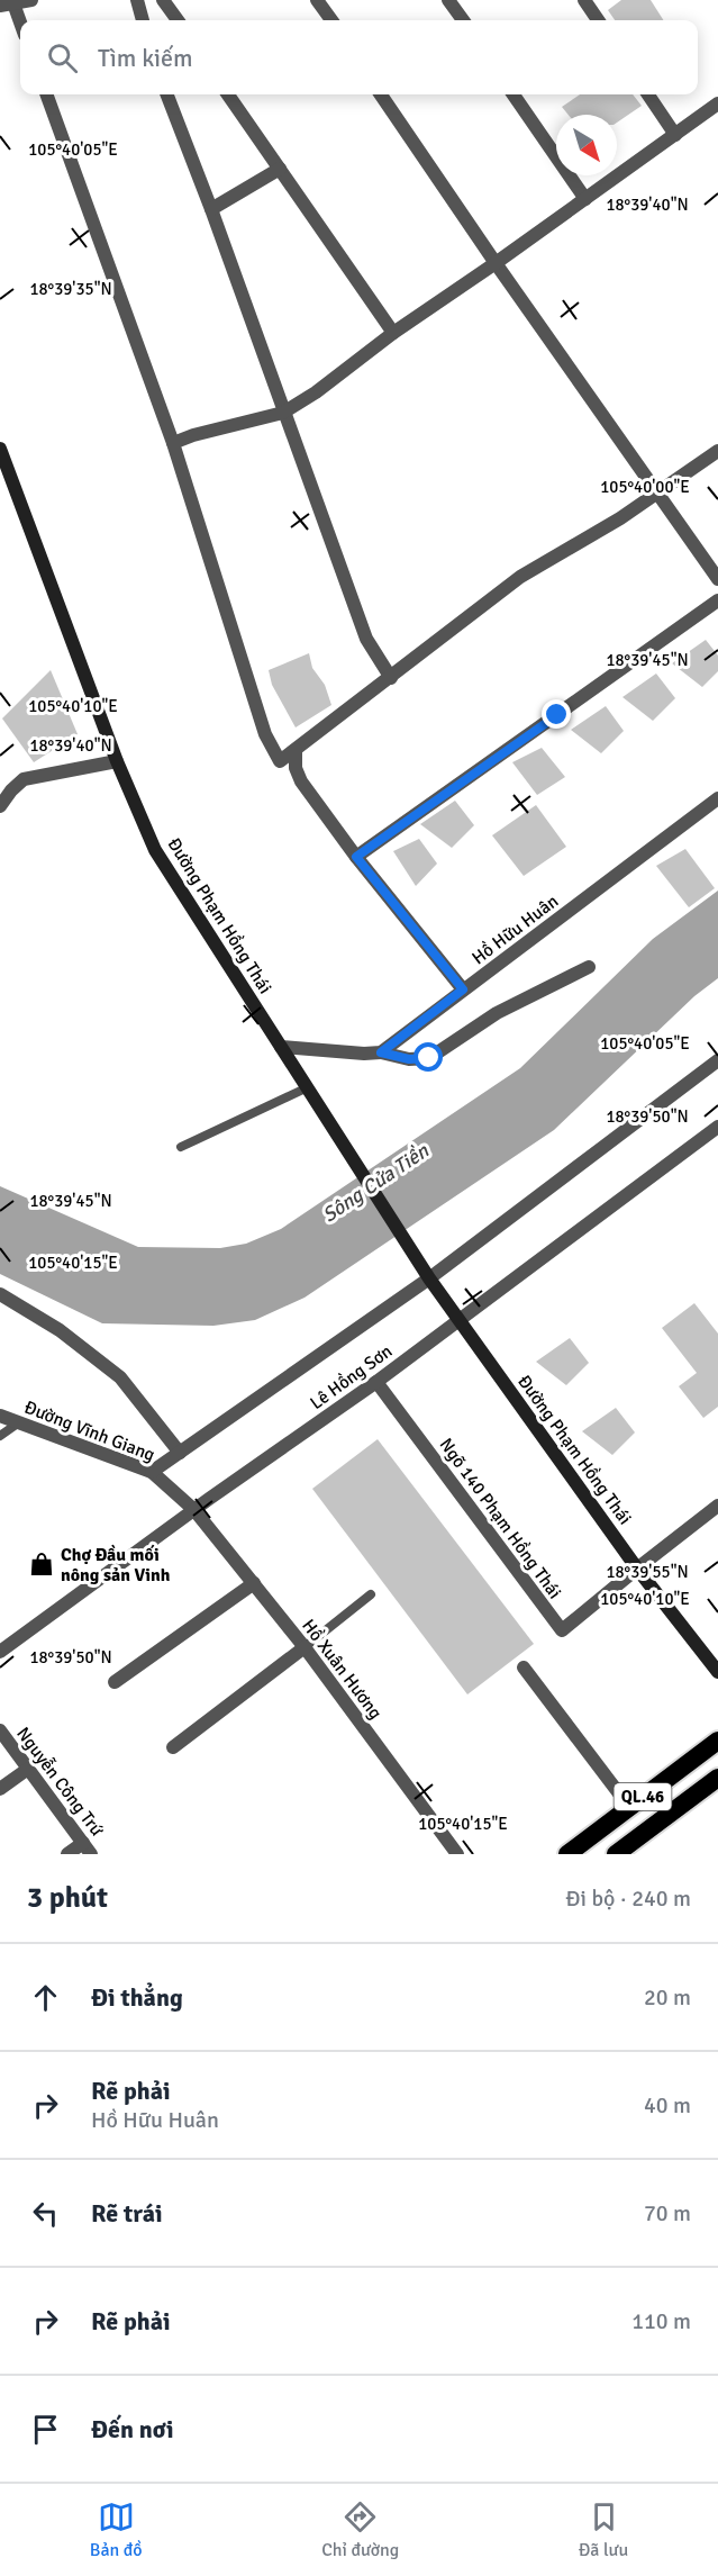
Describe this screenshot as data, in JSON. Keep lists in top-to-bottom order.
{
  "streets": {
    "highway": ["QL.46"],
    "main road": ["Đường Phạm Hồng Thái"],
    "street": [
      "Hồ Hữu Huân",
      "Lê Hồng Sơn",
      "Đường Vĩnh Giang",
      "Ngõ 140 Phạm Hồng Thái",
      "Hồ Xuân Hương",
      "Nguyễn Công Trứ"
    ]
  },
  "crossings": [
    ["Đường Phạm Hồng Thái", "Lê Hồng Sơn"],
    ["Đường Phạm Hồng Thái", "Ngõ 140 Phạm Hồng Thái"],
    ["Lê Hồng Sơn", "Đường Vĩnh Giang"],
    ["Lê Hồng Sơn", "Ngõ 140 Phạm Hồng Thái"],
    ["Lê Hồng Sơn", "Hồ Xuân Hương"],
    ["Đường Vĩnh Giang", "Hồ Xuân Hương"]
  ],
  "water": ["Sông Cửa Tiền"],
  "places": {
    "shop": ["Chợ Đầu mối nông sản Vinh"]
  },
  "north": "bottom right",
  "page": {
    "search": "Tìm kiếm",
    "heading": ["3 phút", "Đi bộ · 240 m"],
    "list": [
      ["Đi thẳng", "20 m"],
      ["Rẽ phải", "Hồ Hữu Huân", "40 m"],
      ["Rẽ trái", "70 m"],
      ["Rẽ phải", "110 m"],
      "Đến nơi"
    ],
    "nav": ["Bản đồ", "Chỉ đường", "Đã lưu"]
  },
  "coordinates": [
    "105°40'05\"E",
    "18°39'40\"N",
    "18°39'35\"N",
    "105°40'00\"E",
    "18°39'45\"N",
    "105°40'10\"E",
    "18°39'50\"N",
    "105°40'15\"E",
    "18°39'55\"N"
  ]
}
